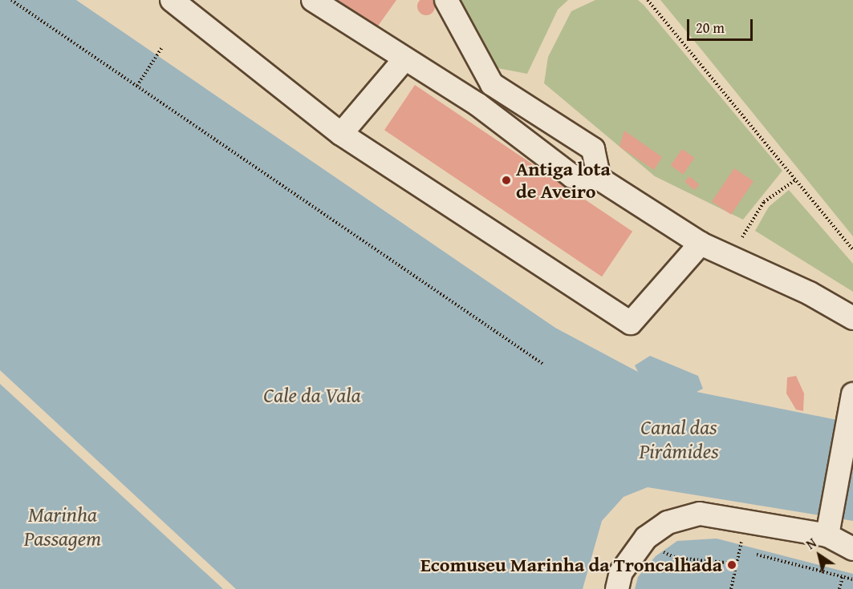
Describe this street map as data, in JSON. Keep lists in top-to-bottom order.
{
  "water": ["Cale da Vala", "Canal das Pirâmides", "Marinha Passagem"],
  "places": ["Antiga lota de Aveiro", "Ecomuseu Marinha da Troncalhada"],
  "scale_bar": "20 m",
  "north": "top left"
}
